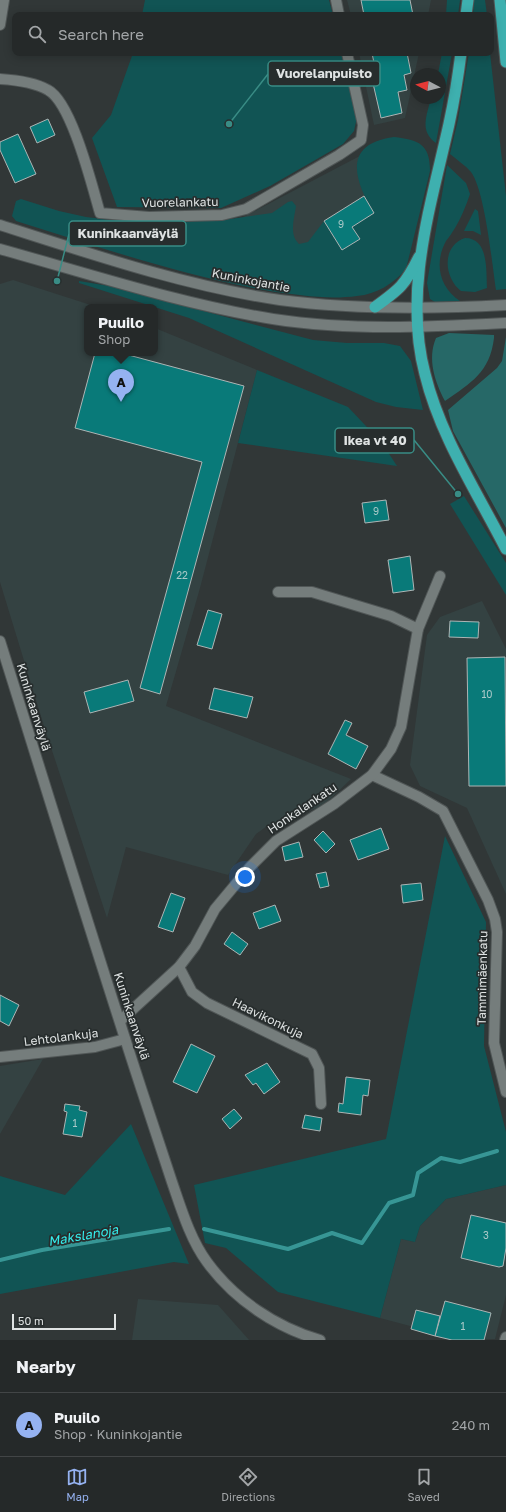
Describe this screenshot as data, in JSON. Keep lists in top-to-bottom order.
{
  "streets": {
    "street": [
      "Vuorelankatu",
      "Kuninkojantie",
      "Kuninkaanväylä",
      "Honkalankatu",
      "Tammimäenkatu",
      "Haavikonkuja",
      "Lehtolankuja"
    ]
  },
  "crossings": [
    ["Kuninkaanväylä", "Honkalankatu"],
    ["Kuninkaanväylä", "Lehtolankuja"],
    ["Honkalankatu", "Tammimäenkatu"],
    ["Honkalankatu", "Haavikonkuja"]
  ],
  "water": ["Makslanoja"],
  "places": ["Vuorelanpuisto", "Kuninkaanväylä", "Ikea vt 40"],
  "house_numbers": [
    "9",
    "9",
    "22",
    "10",
    "1",
    "3",
    "1"
  ],
  "scale_bar": "50 m",
  "north": "left",
  "page": {
    "search": "Search here",
    "popup": ["Puuilo", "Shop"],
    "pins": "A",
    "scale": "50 m",
    "heading": "Nearby",
    "list": [
      {
        "mark": "A",
        "name": "Puuilo",
        "note": "Shop · Kuninkojantie",
        "value": "240 m"
      }
    ],
    "nav": ["Map", "Directions", "Saved"]
  }
}
